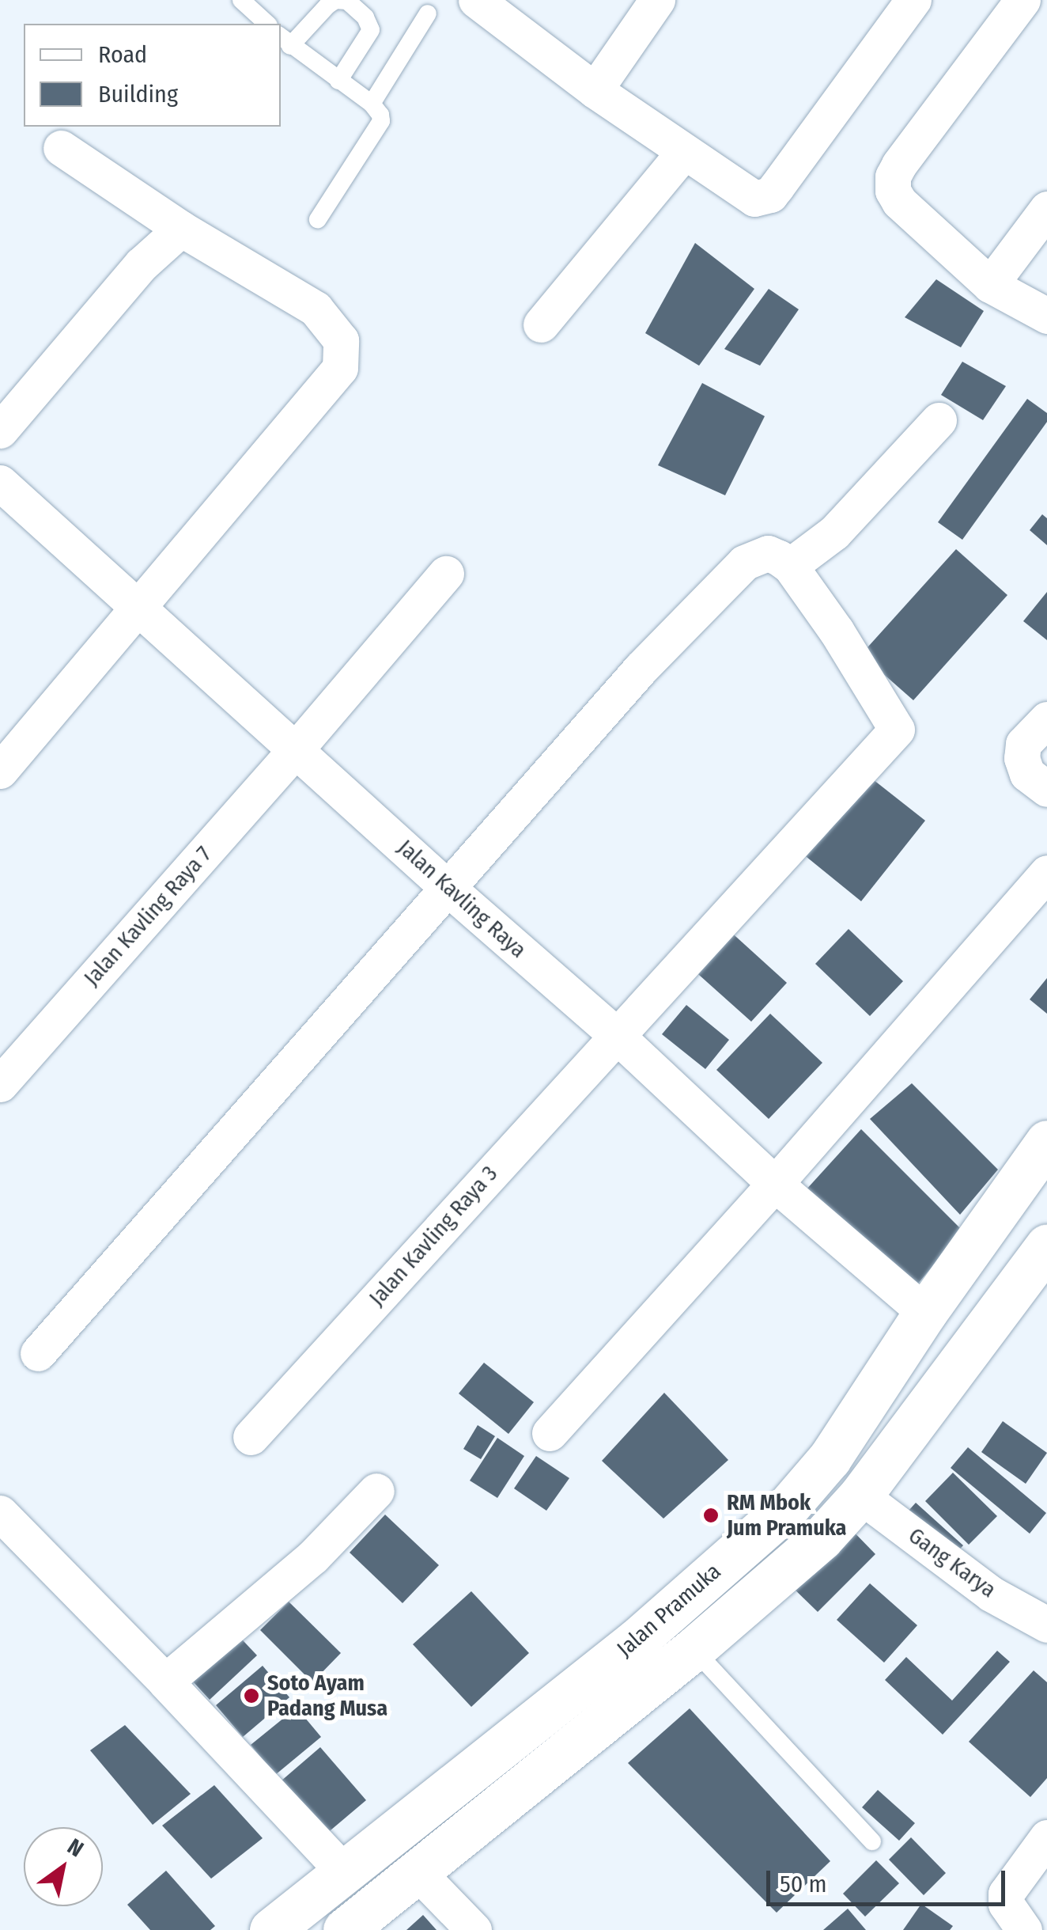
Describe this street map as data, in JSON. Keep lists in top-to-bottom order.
{
  "streets": {
    "main road": ["Jalan Pramuka"],
    "street": [
      "Jalan Kavling Raya",
      "Jalan Kavling Raya 7",
      "Jalan Kavling Raya 3",
      "Gang Karya"
    ]
  },
  "crossings": [
    ["Jalan Kavling Raya", "Jalan Kavling Raya 7"],
    ["Jalan Kavling Raya", "Jalan Kavling Raya 3"],
    ["Jalan Kavling Raya", "Jalan Pramuka"],
    ["Gang Karya", "Jalan Pramuka"]
  ],
  "places": ["RM Mbok Jum Pramuka", "Soto Ayam Padang Musa"],
  "legend": ["Road", "Building"],
  "scale_bar": "50 m",
  "north": "top right"
}
